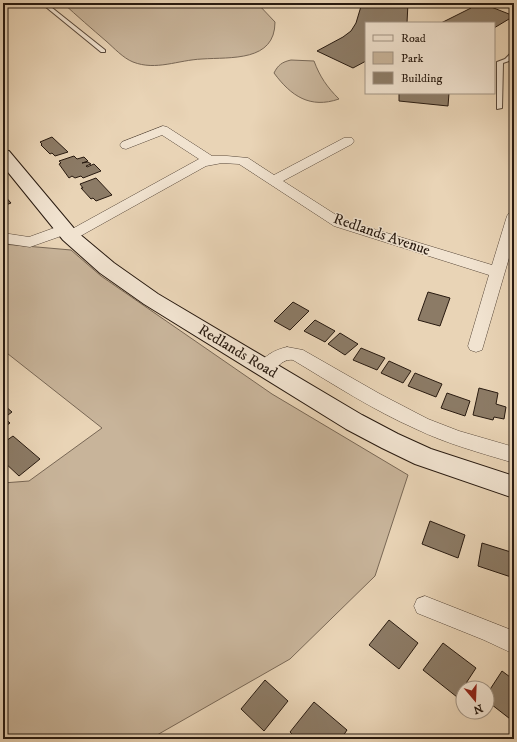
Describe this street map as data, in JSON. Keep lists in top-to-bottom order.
{
  "streets": {
    "main road": ["Redlands Road"],
    "street": ["Redlands Avenue"]
  },
  "crossings": [
    ["Redlands Avenue", "Redlands Road"]
  ],
  "legend": ["Road", "Park", "Building"],
  "north": "bottom"
}
